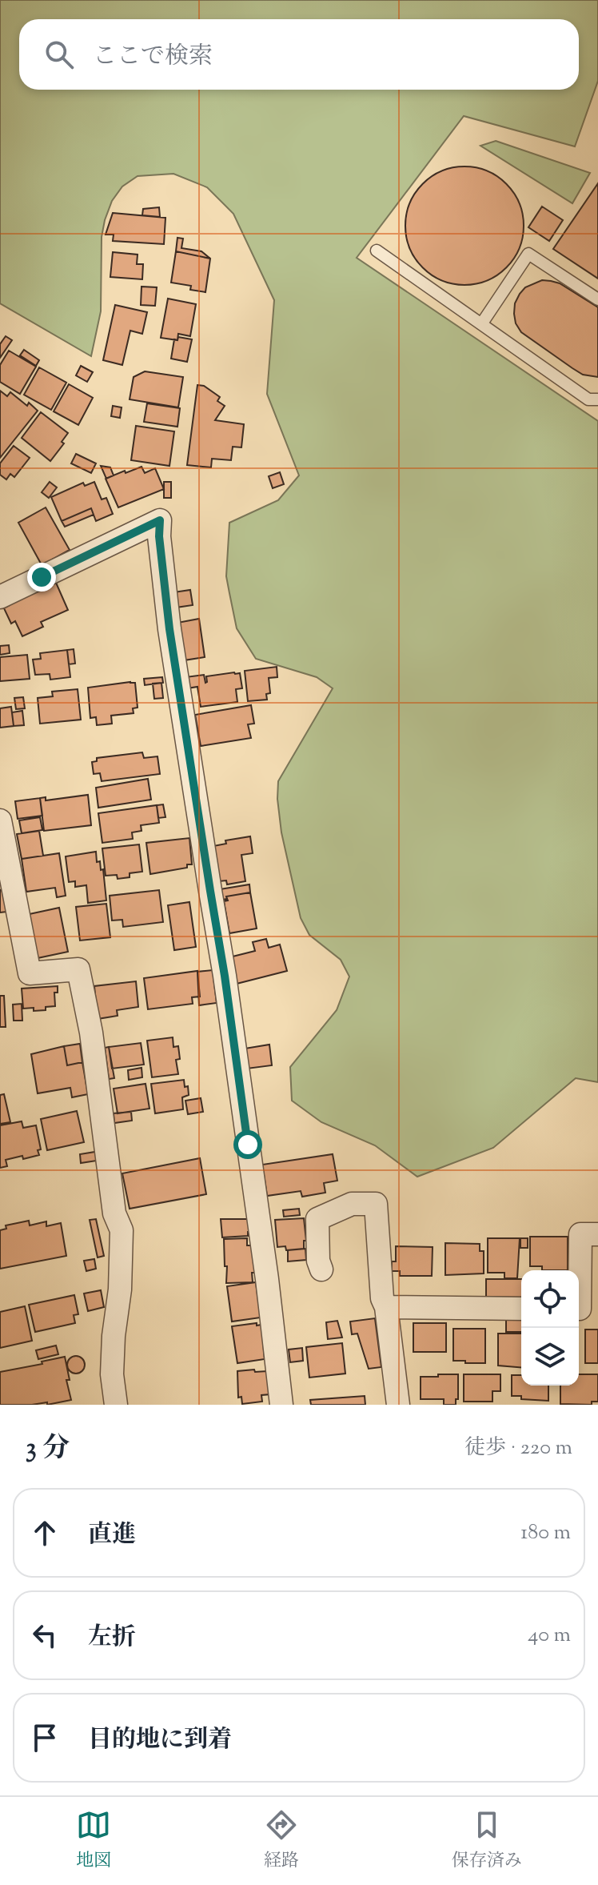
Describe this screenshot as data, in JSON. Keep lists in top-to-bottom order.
{
  "page": {
    "search": "ここで検索",
    "heading": ["3 分", "徒歩 · 220 m"],
    "list": [
      ["直進", "180 m"],
      ["左折", "40 m"],
      "目的地に到着"
    ],
    "nav": ["地図", "経路", "保存済み"]
  }
}
